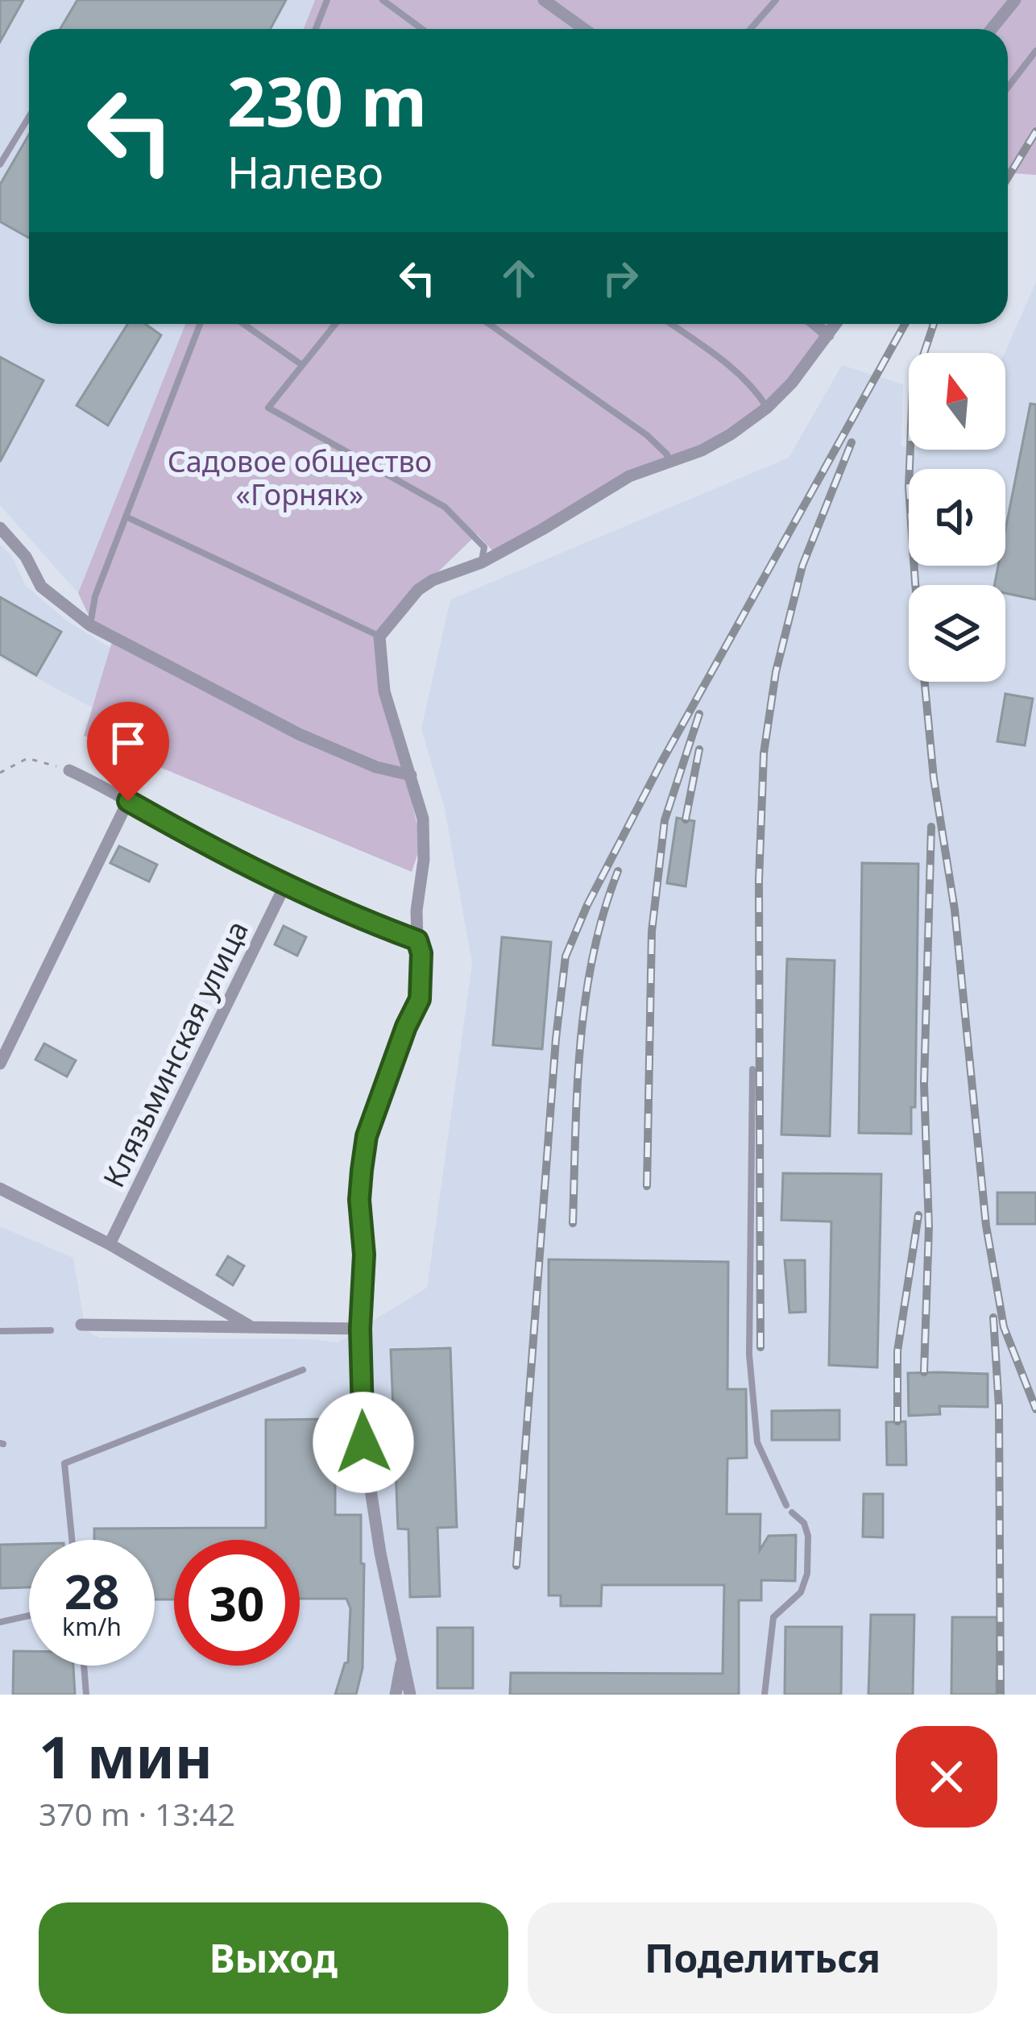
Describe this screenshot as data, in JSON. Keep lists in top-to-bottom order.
{
  "streets": {
    "street": ["Клязьминская улица"]
  },
  "parks": ["Садовое общество «Горняк»"],
  "north": "top",
  "page": {
    "turn": ["230 m", "Налево"],
    "speed": "28 km/h",
    "limit": "30",
    "heading": ["1 мин", "370 m · 13:42"],
    "buttons": ["Выход", "Поделиться"]
  }
}
